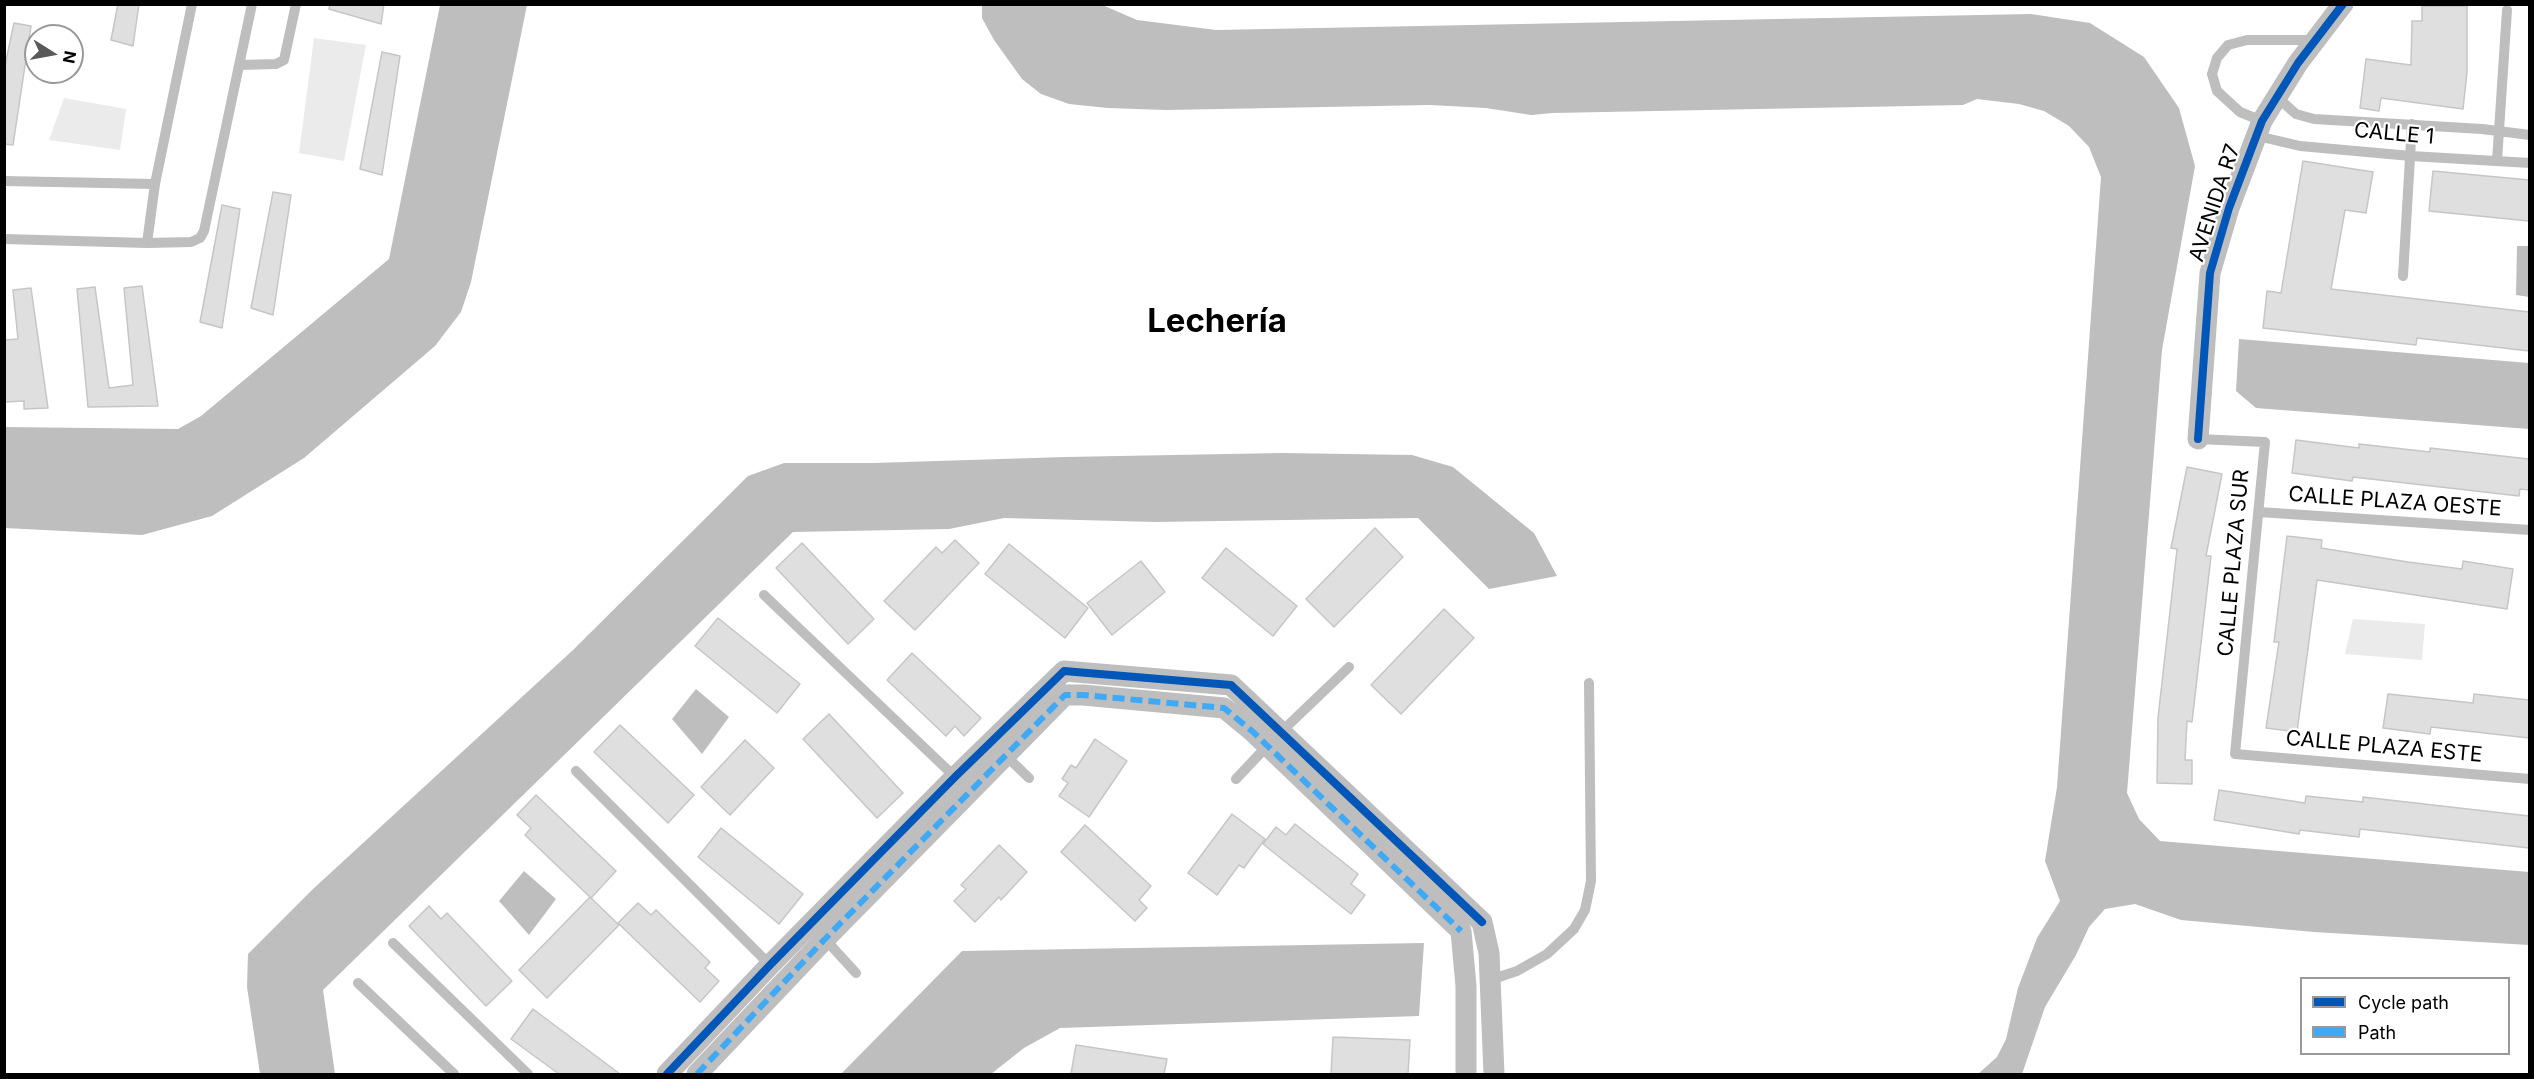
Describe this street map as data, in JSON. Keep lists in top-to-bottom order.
{
  "streets": {
    "street": ["AVENIDA R7"],
    "lane": [
      "CALLE 1",
      "CALLE PLAZA OESTE",
      "CALLE PLAZA SUR",
      "CALLE PLAZA ESTE"
    ]
  },
  "crossings": [
    ["CALLE 1", "AVENIDA R7"],
    ["AVENIDA R7", "CALLE PLAZA SUR"],
    ["CALLE PLAZA OESTE", "CALLE PLAZA SUR"],
    ["CALLE PLAZA SUR", "CALLE PLAZA ESTE"]
  ],
  "districts": ["Lechería"],
  "legend": ["Cycle path", "Path"],
  "north": "right"
}
